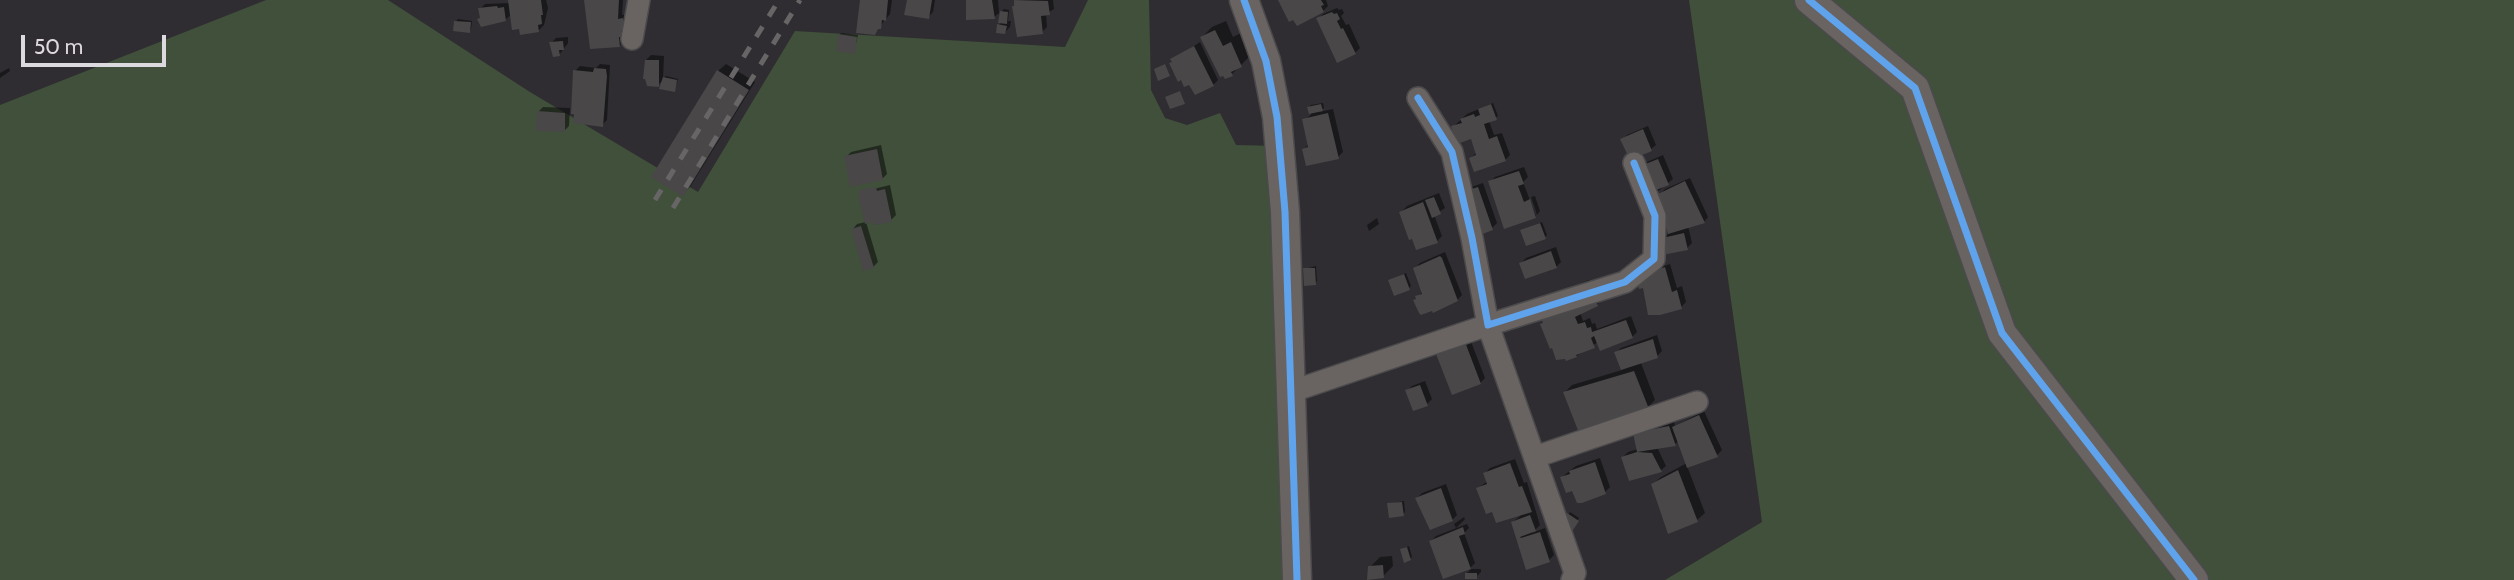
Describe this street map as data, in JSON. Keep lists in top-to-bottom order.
{
  "scale_bar": "50 m"
}
